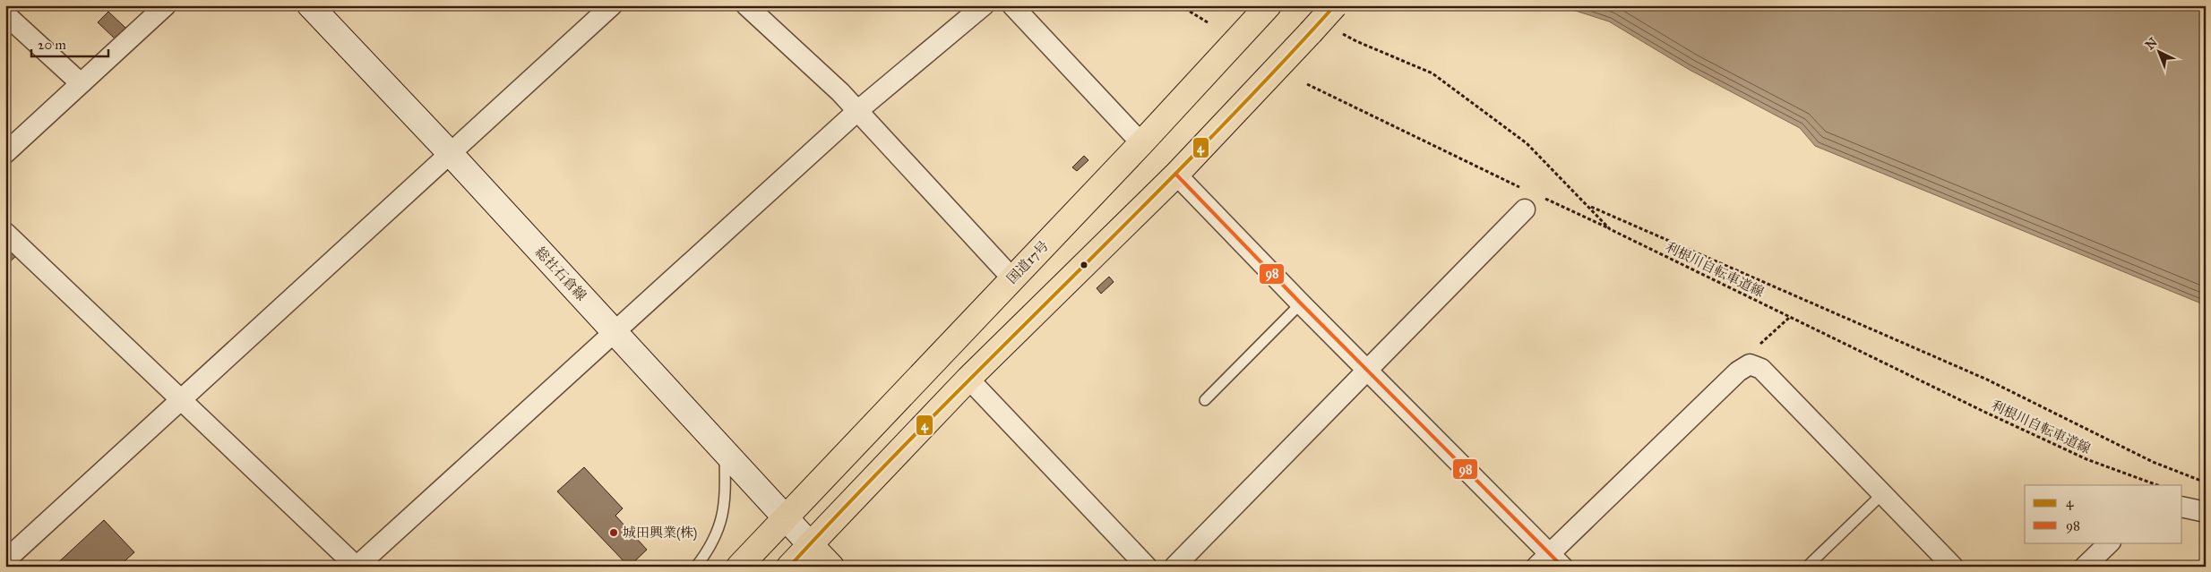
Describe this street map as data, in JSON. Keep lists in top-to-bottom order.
{
  "streets": {
    "main road": ["国道17号", "総社石倉線"],
    "path": ["利根川自転車道線"]
  },
  "crossings": [
    ["国道17号", "総社石倉線"]
  ],
  "places": ["城田興業(株)"],
  "lines": ["transit line 4", "transit line 98"],
  "legend": ["4", "98"],
  "scale_bar": "20 m",
  "north": "top left"
}
